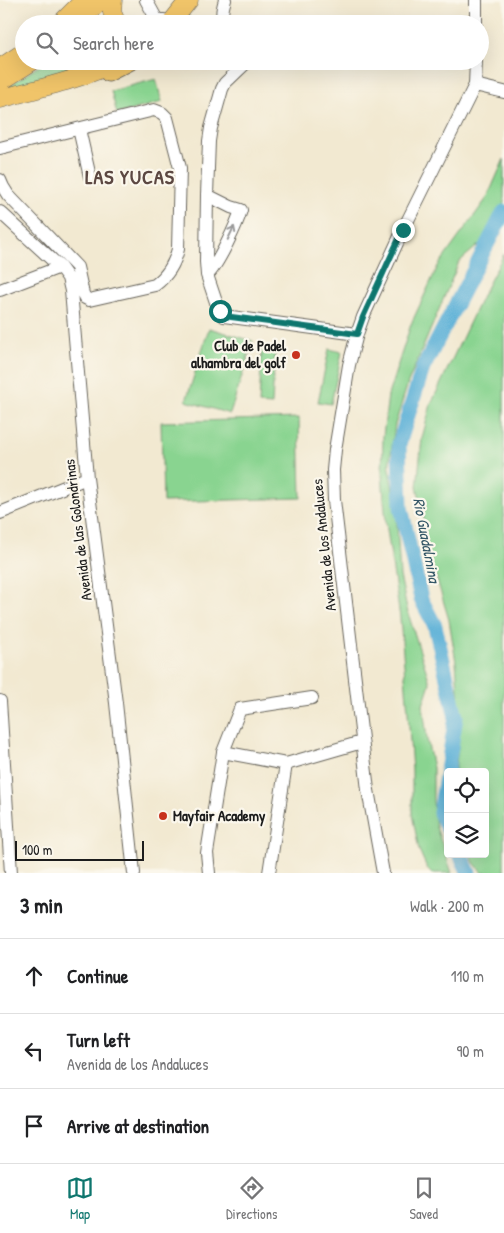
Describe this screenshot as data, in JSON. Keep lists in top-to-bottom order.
{
  "streets": {
    "street": ["Avenida de las Golondrinas", "Avenida de los Andaluces"]
  },
  "districts": ["LAS YUCAS"],
  "water": ["Rio Guadalmina"],
  "places": ["Club de Padel alhambra del golf", "Mayfair Academy"],
  "scale_bar": "100 m",
  "page": {
    "search": "Search here",
    "scale": "100 m",
    "heading": ["3 min", "Walk · 200 m"],
    "list": [
      ["Continue", "110 m"],
      ["Turn left", "Avenida de los Andaluces", "90 m"],
      "Arrive at destination"
    ],
    "nav": ["Map", "Directions", "Saved"]
  }
}
